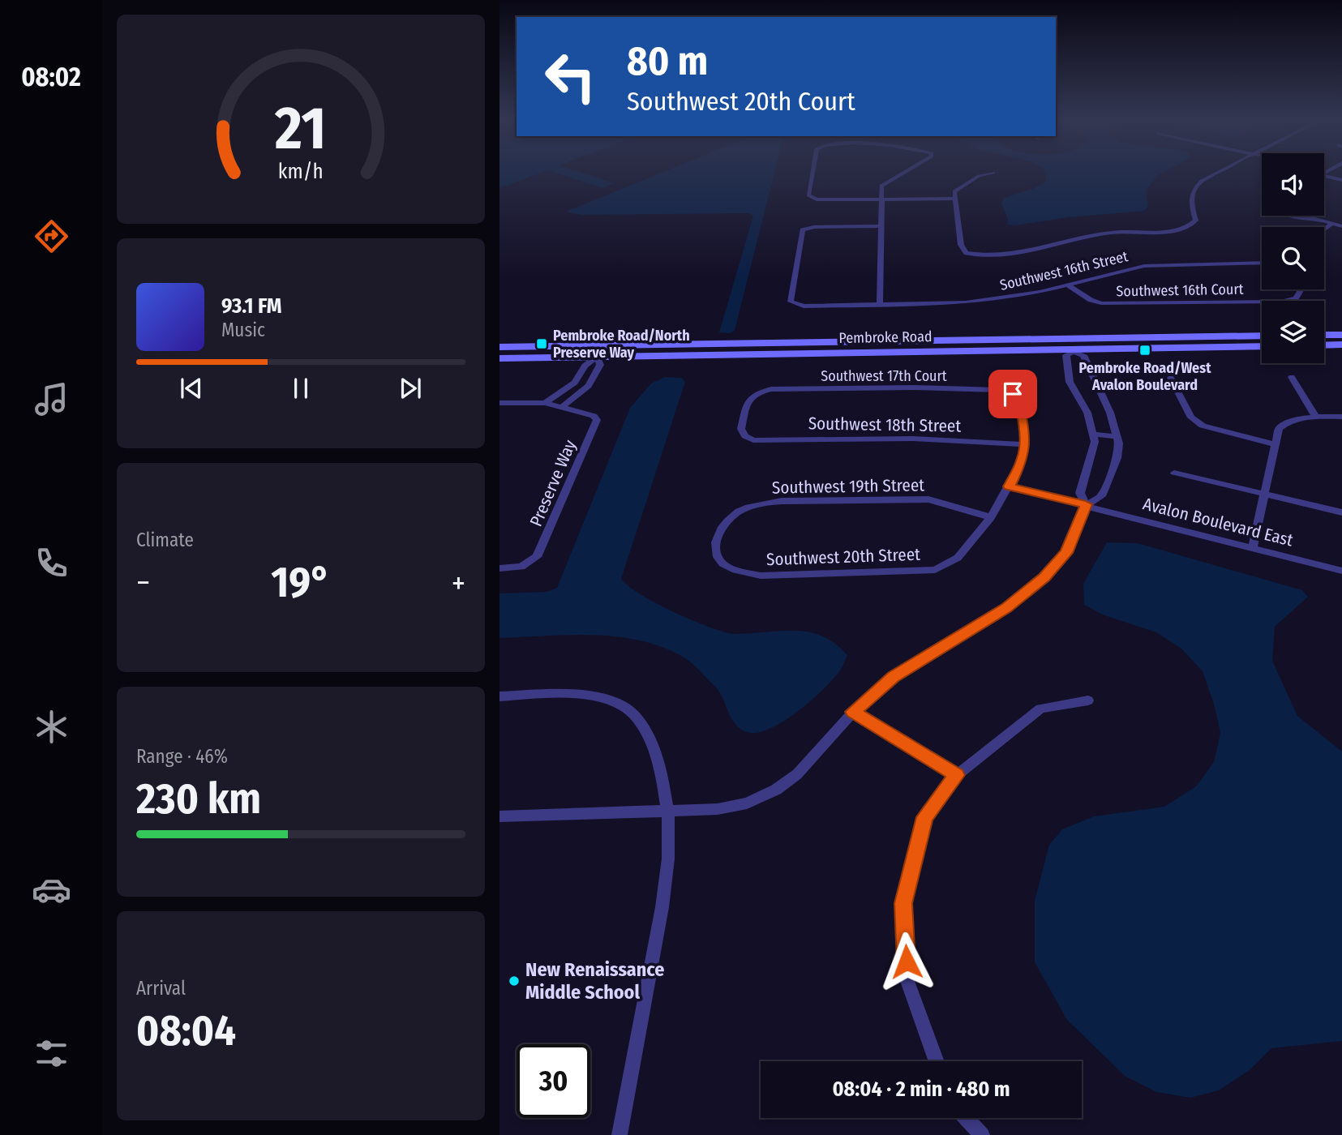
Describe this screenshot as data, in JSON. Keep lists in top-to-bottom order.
{
  "streets": {
    "main road": ["Pembroke Road"],
    "street": [
      "Southwest 16th Street",
      "Southwest 16th Court",
      "Southwest 17th Court",
      "Southwest 18th Street",
      "Preserve Way",
      "Southwest 19th Street",
      "Avalon Boulevard East",
      "Southwest 20th Street"
    ]
  },
  "crossings": [
    ["Southwest 16th Street", "Southwest 16th Court"],
    ["Southwest 17th Court", "Southwest 18th Street"],
    ["Southwest 19th Street", "Southwest 20th Street"]
  ],
  "places": {
    "transit": ["Pembroke Road/North Preserve Way", "Pembroke Road/West Avalon Boulevard"],
    "other": ["New Renaissance Middle School"]
  },
  "page": {
    "tabs": "08:02",
    "turn": ["80 m", "Southwest 20th Court"],
    "song": ["93.1 FM", "Music"],
    "tile": [
      "Climate",
      ["Range · 46%", "230 km"],
      ["Arrival", "08:04"]
    ],
    "heat": ["−", "19°", "+"],
    "limit": "30",
    "trip": "08:04 · 2 min · 480 m",
    "gauge": ["21", "km/h"]
  }
}
